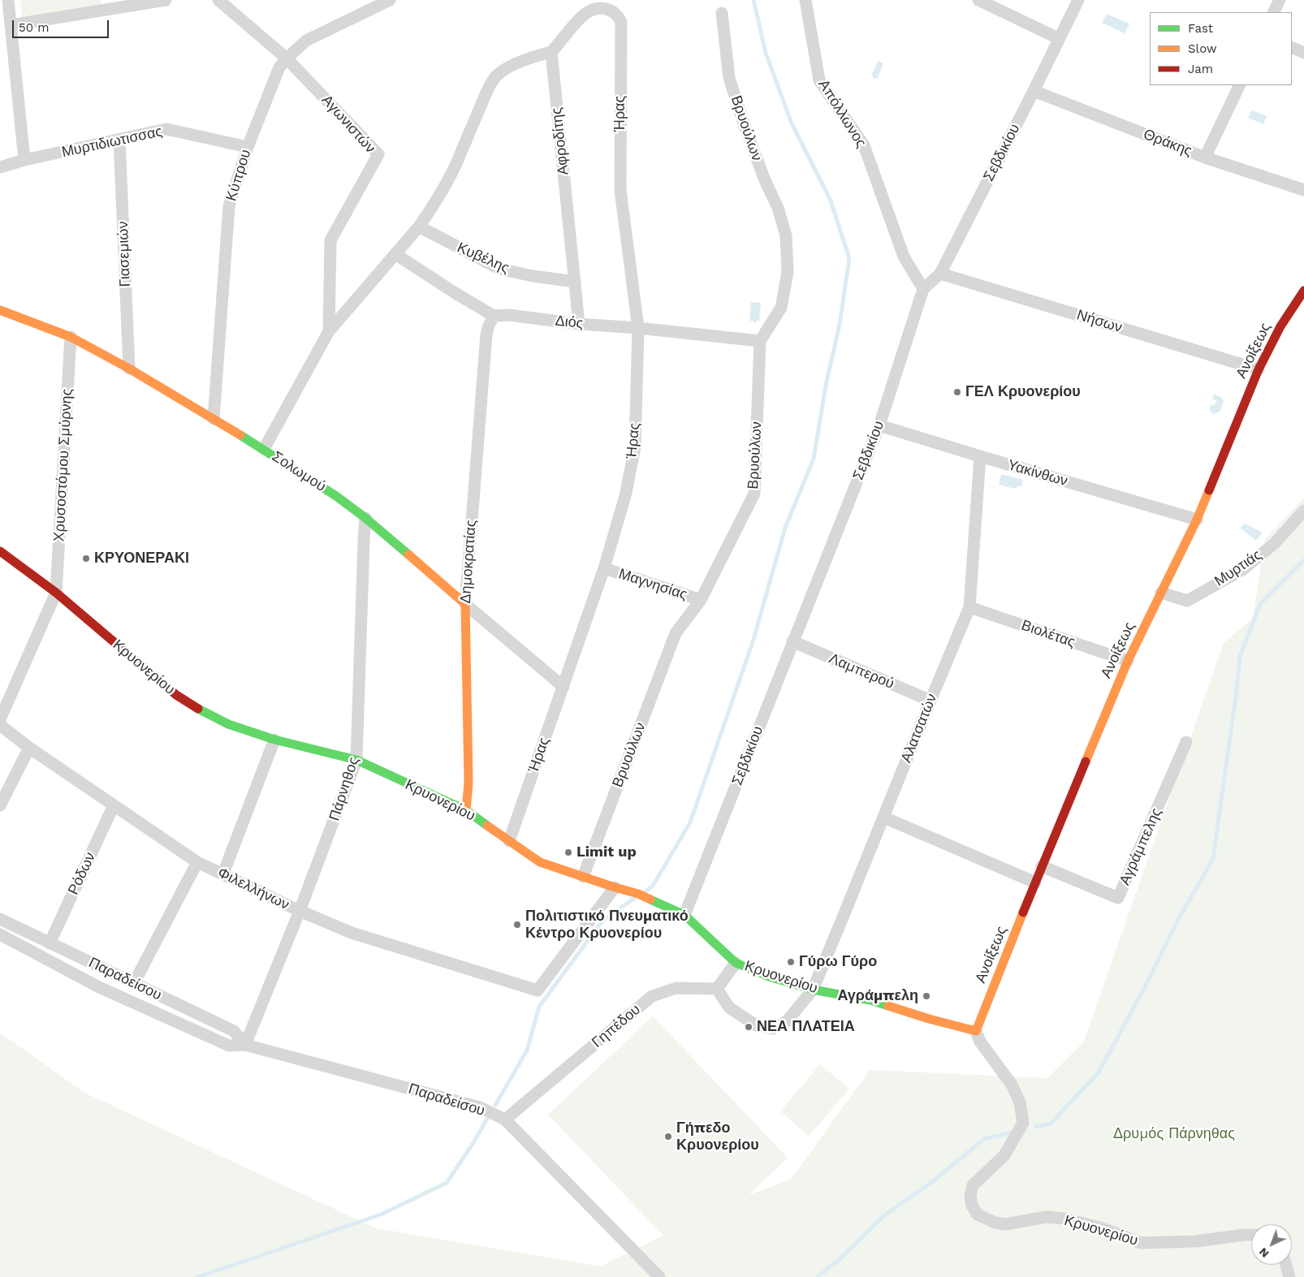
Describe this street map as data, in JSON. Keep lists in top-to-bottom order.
{
  "streets": {
    "main road": [
      "Ανοίξεως",
      "Σολωμού",
      "Δημοκρατίας",
      "Κρυονερίου"
    ],
    "street": [
      "Ήρας",
      "Απόλλωνος",
      "Αγωνιστών",
      "Βρυούλων",
      "Αφροδίτης",
      "Μυρτιδιωτισσας",
      "Θράκης",
      "Σεβδικίου",
      "Κύπρου",
      "Γιασεμιών",
      "Κυβέλης",
      "Νήσων",
      "Διός",
      "Χρυσοστόμου Σμύρνης",
      "Υακίνθων",
      "Μυρτιάς",
      "Μαγνησίας",
      "Βιολέτας",
      "Λαμπερού",
      "Αλατσατών",
      "Πάρνηθος",
      "Αγράμπελης",
      "Ρόδων",
      "Φιλελλήνων",
      "Παραδείσου",
      "Γηπέδου"
    ]
  },
  "crossings": [
    ["Ήρας", "Αφροδίτης"],
    ["Ήρας", "Διός"],
    ["Ήρας", "Σολωμού"],
    ["Ήρας", "Μαγνησίας"],
    ["Ήρας", "Κρυονερίου"],
    ["Απόλλωνος", "Σεβδικίου"],
    ["Αγωνιστών", "Κύπρου"],
    ["Βρυούλων", "Διός"],
    ["Βρυούλων", "Μαγνησίας"],
    ["Βρυούλων", "Κρυονερίου"],
    ["Αφροδίτης", "Κυβέλης"],
    ["Αφροδίτης", "Διός"],
    ["Μυρτιδιωτισσας", "Κύπρου"],
    ["Μυρτιδιωτισσας", "Γιασεμιών"],
    ["Θράκης", "Σεβδικίου"],
    ["Σεβδικίου", "Νήσων"],
    ["Σεβδικίου", "Υακίνθων"],
    ["Σεβδικίου", "Κρυονερίου"],
    ["Σεβδικίου", "Λαμπερού"],
    ["Κύπρου", "Σολωμού"],
    ["Γιασεμιών", "Σολωμού"],
    ["Νήσων", "Ανοίξεως"],
    ["Διός", "Δημοκρατίας"],
    ["Ανοίξεως", "Υακίνθων"],
    ["Ανοίξεως", "Μυρτιάς"],
    ["Ανοίξεως", "Βιολέτας"],
    ["Ανοίξεως", "Κρυονερίου"],
    ["Ανοίξεως", "Αγράμπελης"],
    ["Χρυσοστόμου Σμύρνης", "Σολωμού"],
    ["Χρυσοστόμου Σμύρνης", "Κρυονερίου"],
    ["Σολωμού", "Δημοκρατίας"],
    ["Σολωμού", "Πάρνηθος"],
    ["Υακίνθων", "Αλατσατών"],
    ["Δημοκρατίας", "Κρυονερίου"],
    ["Βιολέτας", "Αλατσατών"],
    ["Κρυονερίου", "Αλατσατών"],
    ["Κρυονερίου", "Πάρνηθος"],
    ["Κρυονερίου", "Φιλελλήνων"],
    ["Λαμπερού", "Αλατσατών"],
    ["Αλατσατών", "Γηπέδου"],
    ["Πάρνηθος", "Φιλελλήνων"],
    ["Πάρνηθος", "Παραδείσου"],
    ["Ρόδων", "Φιλελλήνων"],
    ["Ρόδων", "Παραδείσου"],
    ["Παραδείσου", "Γηπέδου"]
  ],
  "parks": ["Δρυμός Πάρνηθας"],
  "places": [
    "ΓΕΛ Κρυονερίου",
    "ΚΡΥΟΝΕΡΑΚΙ",
    "Limit up",
    "Πολιτιστικό Πνευματικό Κέντρο Κρυονερίου",
    "Γύρω Γύρο",
    "Αγράμπελη",
    "ΝΕΑ ΠΛΑΤΕΙΑ",
    "Γήπεδο Κρυονερίου"
  ],
  "legend": ["Fast", "Slow", "Jam"],
  "scale_bar": "50 m",
  "north": "bottom left"
}
